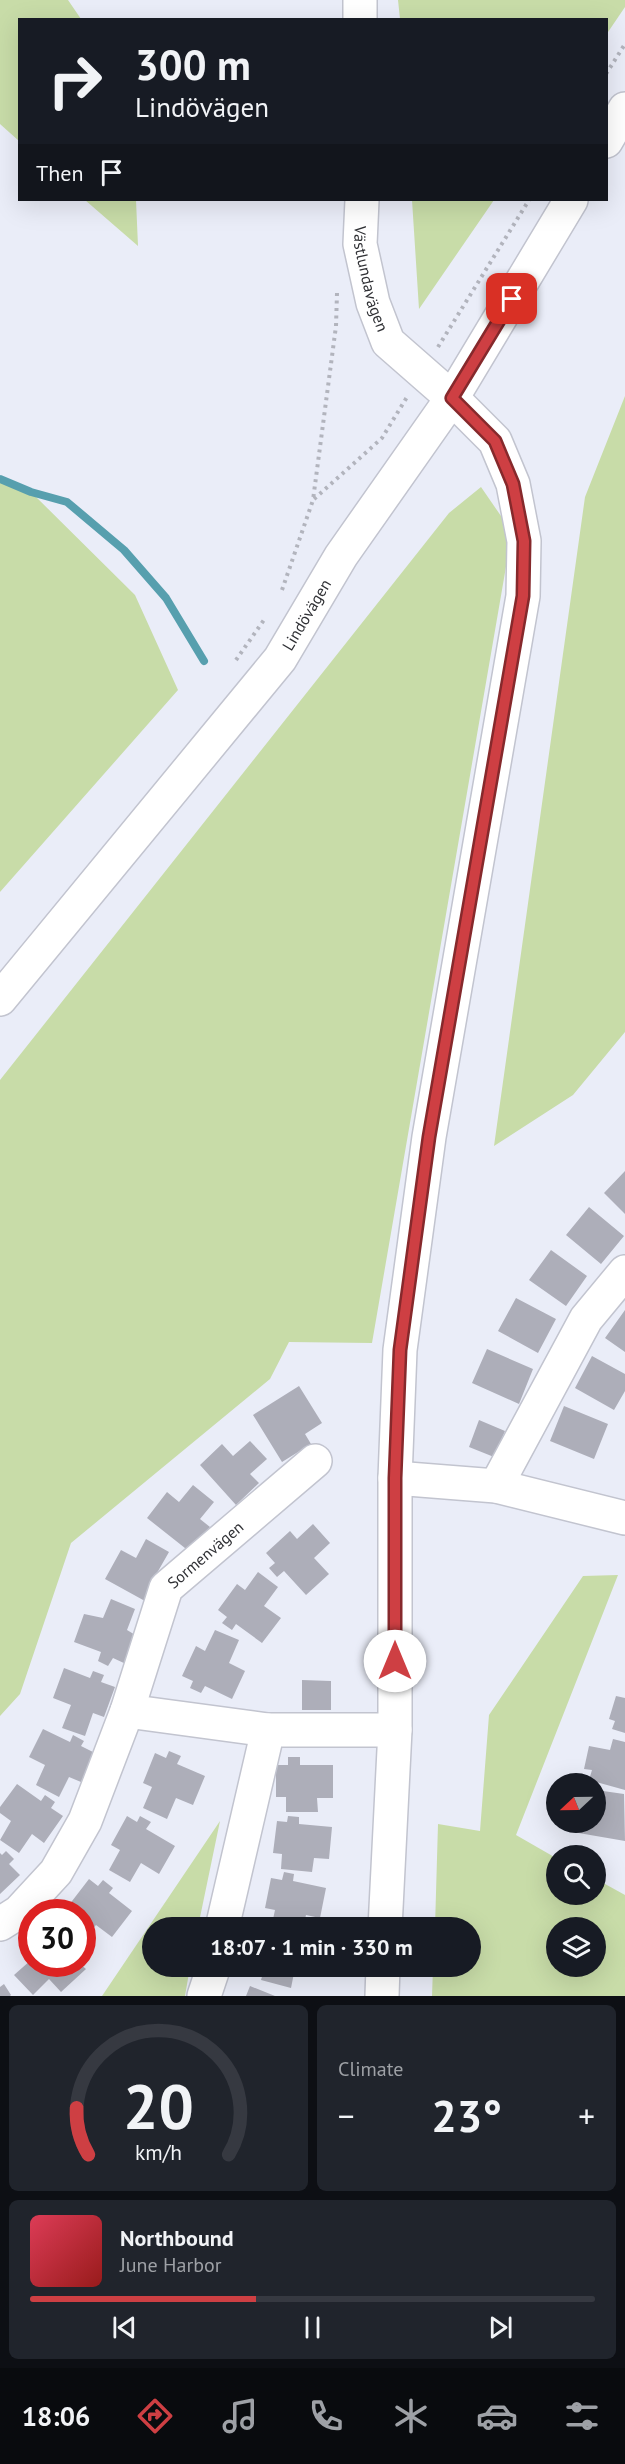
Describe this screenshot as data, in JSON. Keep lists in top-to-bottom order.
{
  "streets": {
    "street": ["Västlundavägen", "Lindövägen", "Sormenvägen"]
  },
  "crossings": [
    ["Västlundavägen", "Lindövägen"]
  ],
  "north": "left",
  "page": {
    "turn": ["300 m", "Lindövägen"],
    "then": "Then",
    "limit": "30",
    "trip": "18:07 · 1 min · 330 m",
    "tile": "Climate",
    "heat": ["−", "23°", "+"],
    "song": ["Northbound", "June Harbor"],
    "tabs": "18:06",
    "gauge": ["20", "km/h"]
  }
}
